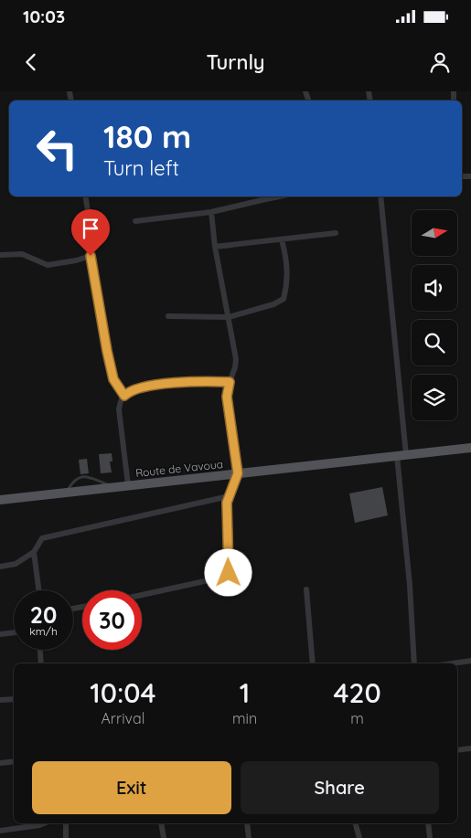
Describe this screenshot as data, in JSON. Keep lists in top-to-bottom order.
{
  "streets": {
    "main road": ["Route de Vavoua"]
  },
  "north": "right",
  "page": {
    "status": "10:03",
    "header": "Turnly",
    "turn": ["180 m", "Turn left"],
    "speed": "20 km/h",
    "limit": "30",
    "eta": [
      "10:04",
      "Arrival",
      "1",
      "min",
      "420",
      "m"
    ],
    "buttons": ["Exit", "Share"]
  }
}
